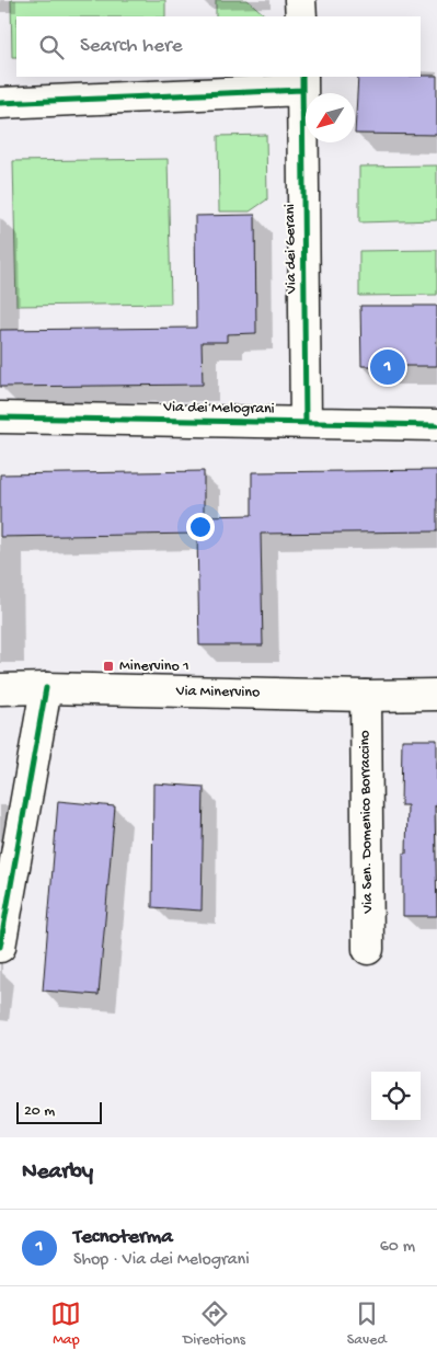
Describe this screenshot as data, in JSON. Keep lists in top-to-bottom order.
{
  "streets": {
    "street": [
      "Via dei Gerani",
      "Via dei Melograni",
      "Via Minervino",
      "Via Sen. Domenico Borraccino"
    ]
  },
  "crossings": [
    ["Via dei Gerani", "Via dei Melograni"],
    ["Via Minervino", "Via Sen. Domenico Borraccino"]
  ],
  "places": {
    "transit": ["Minervino 1"]
  },
  "scale_bar": "20 m",
  "north": "bottom left",
  "page": {
    "search": "Search here",
    "pins": "1",
    "scale": "20 m",
    "heading": "Nearby",
    "list": [
      {
        "mark": "1",
        "name": "Tecnoterma",
        "note": "Shop · Via dei Melograni",
        "value": "60 m"
      }
    ],
    "nav": ["Map", "Directions", "Saved"]
  }
}
